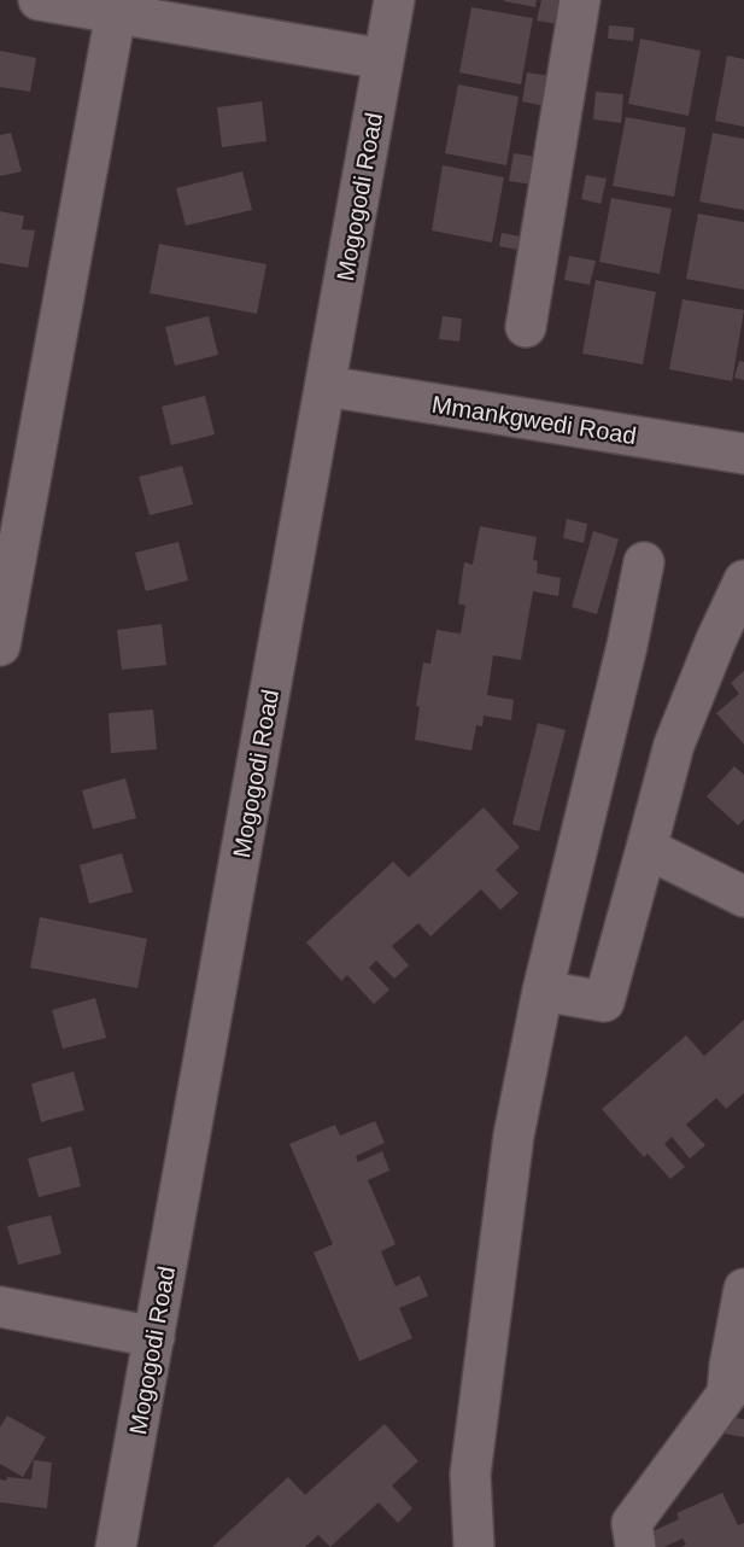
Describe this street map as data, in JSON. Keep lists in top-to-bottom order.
{
  "streets": {
    "street": ["Mogogodi Road", "Mmankgwedi Road"]
  },
  "crossings": [
    ["Mogogodi Road", "Mmankgwedi Road"]
  ]
}
